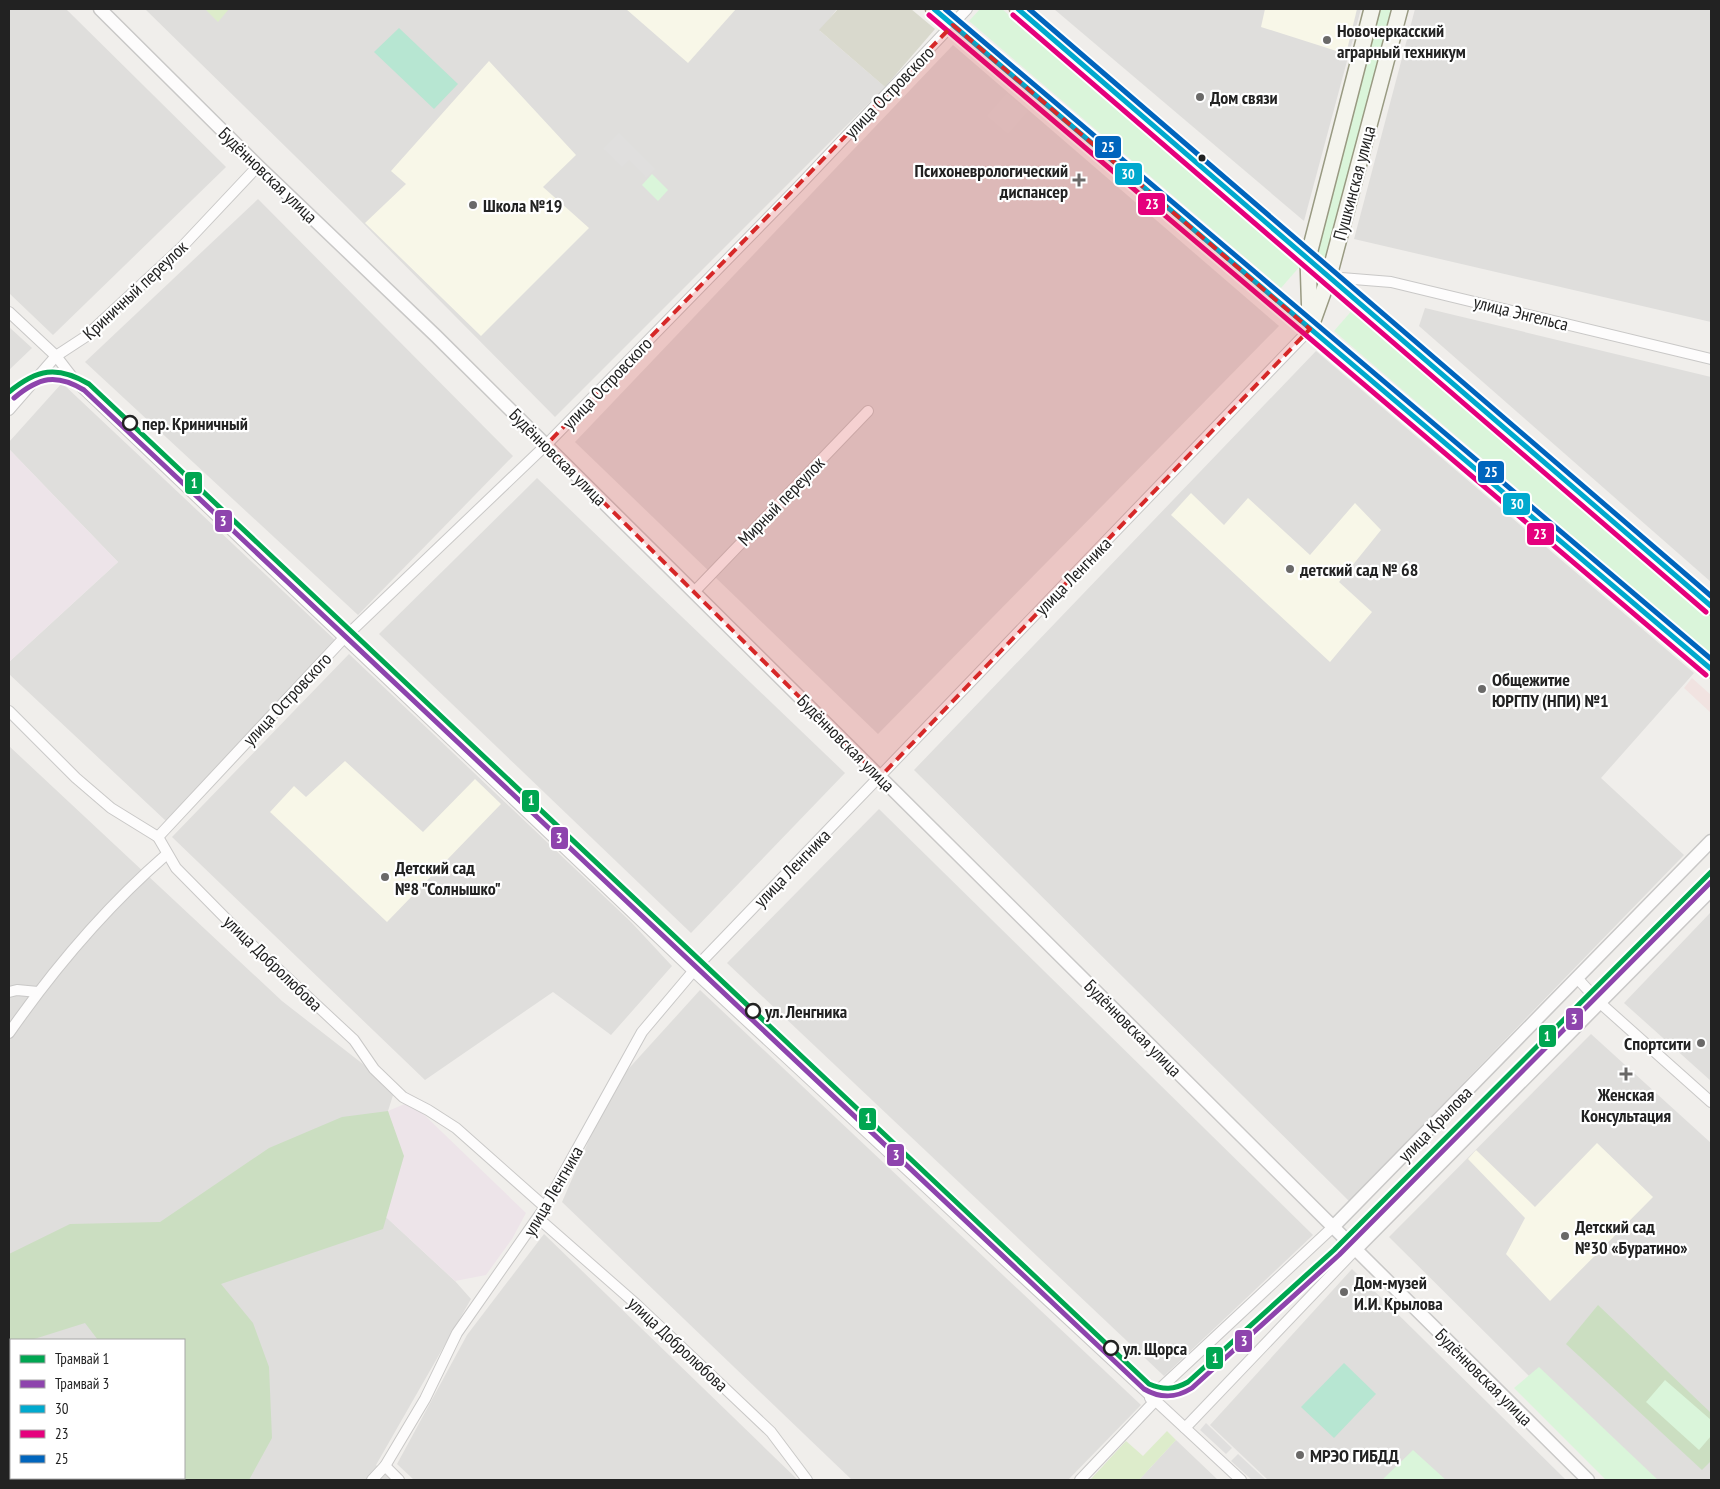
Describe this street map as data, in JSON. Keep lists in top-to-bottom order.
{
  "streets": {
    "main road": ["Пушкинская улица"],
    "street": [
      "улица Островского",
      "Будённовская улица",
      "Криничный переулок",
      "улица Энгельса",
      "Мирный переулок",
      "улица Ленгника",
      "улица Добролюбова",
      "улица Крылова"
    ]
  },
  "crossings": [
    ["улица Островского", "Будённовская улица"],
    ["улица Островского", "улица Добролюбова"],
    ["Будённовская улица", "Криничный переулок"],
    ["Будённовская улица", "Мирный переулок"],
    ["Будённовская улица", "улица Ленгника"],
    ["Будённовская улица", "улица Крылова"],
    ["Пушкинская улица", "улица Энгельса"],
    ["Пушкинская улица", "улица Ленгника"],
    ["улица Ленгника", "улица Добролюбова"]
  ],
  "places": {
    "other": [
      "Новочеркасский аграрный техникум",
      "Дом связи",
      "Школа №19",
      "пер. Криничный",
      "детский сад № 68",
      "Общежитие ЮРГПУ (НПИ) №1",
      "Детский сад №8 \"Солнышко\"",
      "ул. Ленгника",
      "Спортсити",
      "Детский сад №30 «Буратино»",
      "Дом-музей И.И. Крылова",
      "ул. Щорса",
      "МРЭО ГИБДД"
    ],
    "health": ["Психоневрологический диспансер", "Женская Консультация"]
  },
  "lines": [
    "transit line 30",
    "transit line 25",
    "transit line 23",
    "tram line 1",
    "tram line 3"
  ],
  "legend": [
    "Трамвай 1",
    "Трамвай 3",
    "30",
    "23",
    "25"
  ]
}
